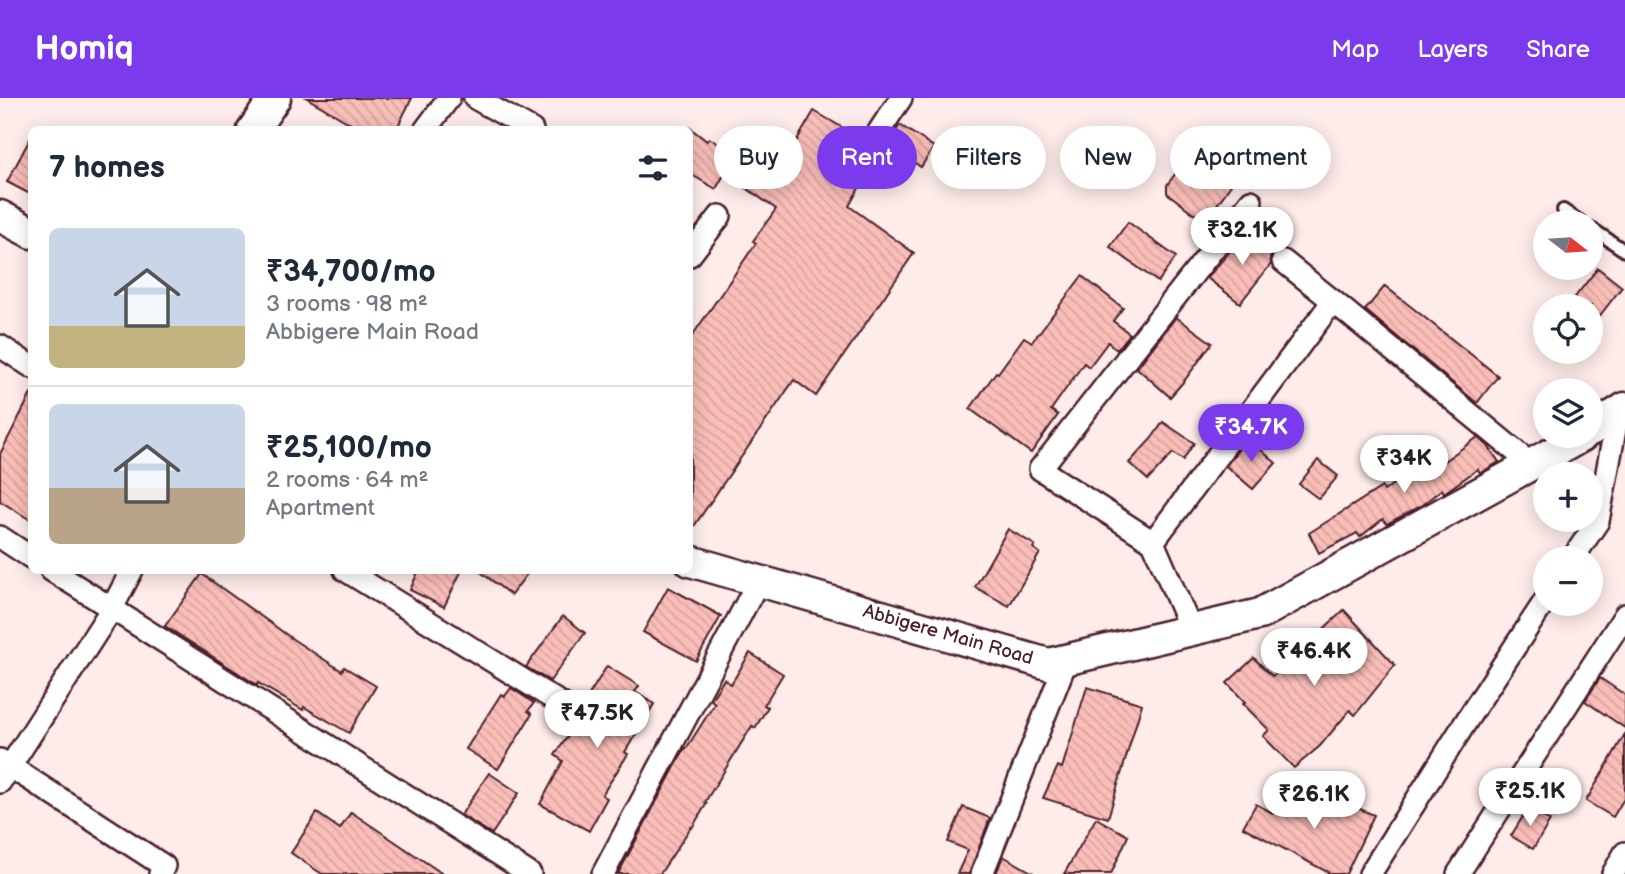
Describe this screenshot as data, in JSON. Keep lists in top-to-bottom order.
{
  "streets": {
    "main road": ["Abbigere Main Road"]
  },
  "north": "right",
  "page": {
    "header": "Homiq",
    "nav": ["Map", "Layers", "Share"],
    "chip": [
      "Buy",
      "Rent",
      "Filters",
      "New",
      "Apartment"
    ],
    "heading": "7 homes",
    "price": [
      "₹32.1K",
      "₹34.7K",
      "₹34K",
      "₹46.4K",
      "₹47.5K",
      "₹25.1K",
      "₹26.1K"
    ],
    "map_buttons": ["+", "−"],
    "list": [
      {
        "name": "₹34,700/mo",
        "note": "3 rooms · 98 m² · Abbigere Main Road"
      },
      {
        "name": "₹25,100/mo",
        "note": "2 rooms · 64 m² · Apartment"
      }
    ]
  }
}
